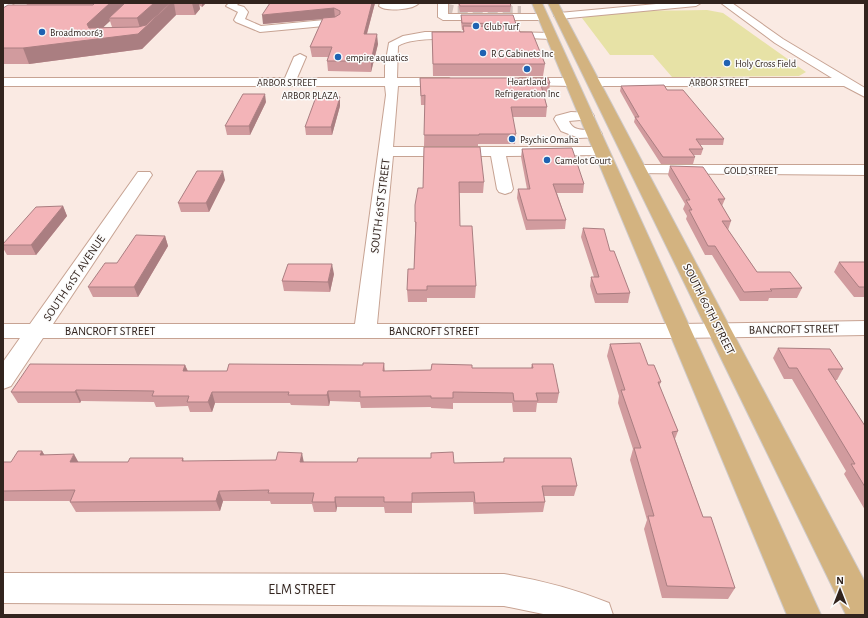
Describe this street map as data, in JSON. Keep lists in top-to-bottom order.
{
  "streets": {
    "main road": ["SOUTH 60TH STREET"],
    "street": [
      "ARBOR STREET",
      "GOLD STREET",
      "SOUTH 61ST STREET",
      "SOUTH 61ST AVENUE",
      "BANCROFT STREET",
      "ELM STREET"
    ]
  },
  "crossings": [
    ["ARBOR STREET", "SOUTH 61ST STREET"],
    ["ARBOR STREET", "SOUTH 60TH STREET"],
    ["GOLD STREET", "SOUTH 60TH STREET"],
    ["SOUTH 61ST STREET", "BANCROFT STREET"],
    ["SOUTH 61ST AVENUE", "BANCROFT STREET"],
    ["SOUTH 60TH STREET", "BANCROFT STREET"]
  ],
  "places": [
    "Club Turf",
    "Broadmoor63",
    "R G Cabinets Inc",
    "empire aquatics",
    "Holy Cross Field",
    "Heartland Refrigeration Inc",
    "Psychic Omaha",
    "Camelot Court"
  ],
  "north": "top"
}
